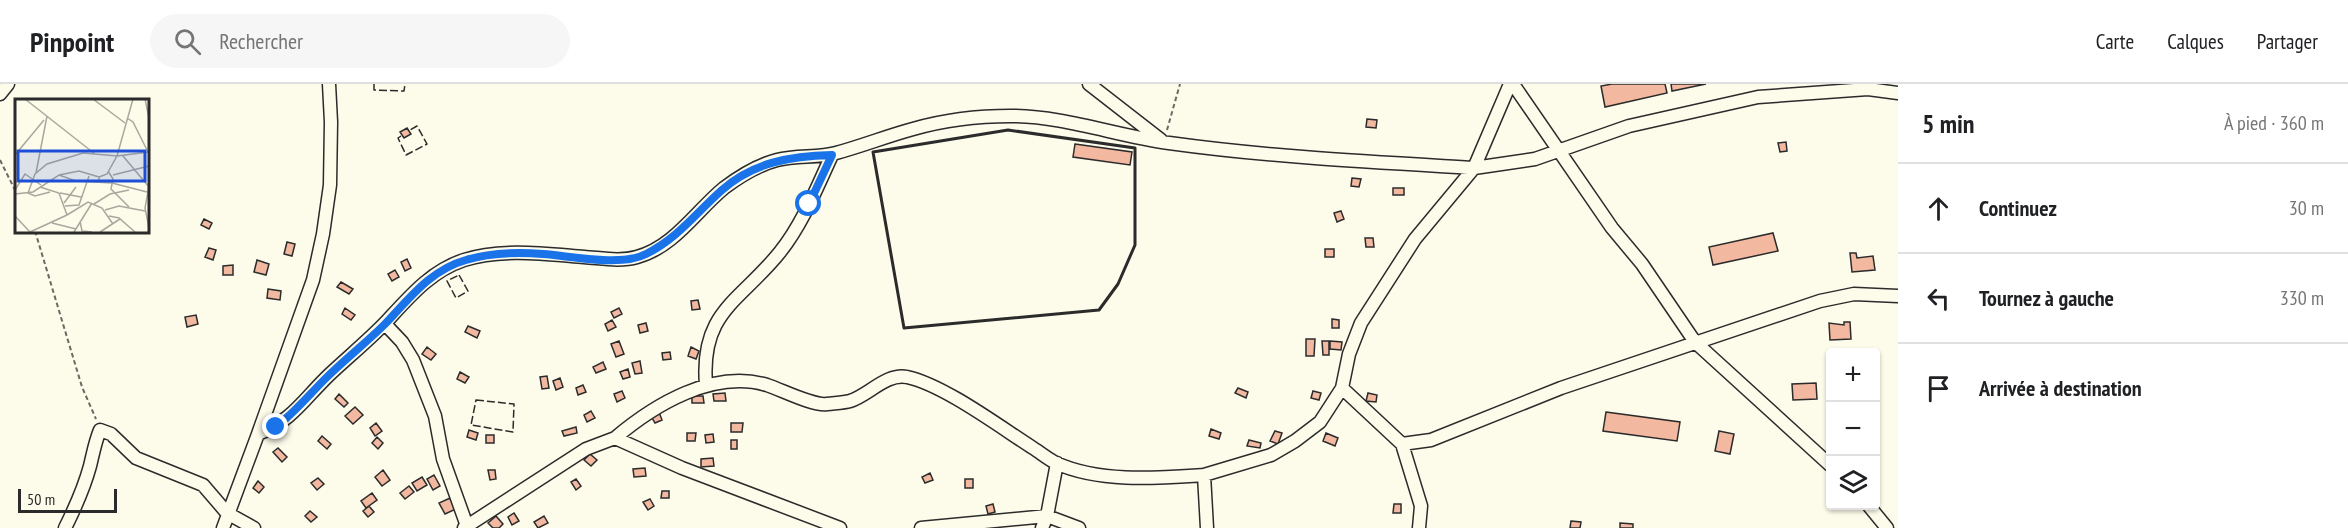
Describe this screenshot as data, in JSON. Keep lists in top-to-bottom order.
{
  "scale_bar": "50 m",
  "page": {
    "header": "Pinpoint",
    "search": "Rechercher",
    "nav": ["Carte", "Calques", "Partager"],
    "heading": ["5 min", "À pied · 360 m"],
    "list": [
      ["Continuez", "30 m"],
      ["Tournez à gauche", "330 m"],
      "Arrivée à destination"
    ],
    "map_buttons": ["+", "−"],
    "scale": "50 m"
  }
}
